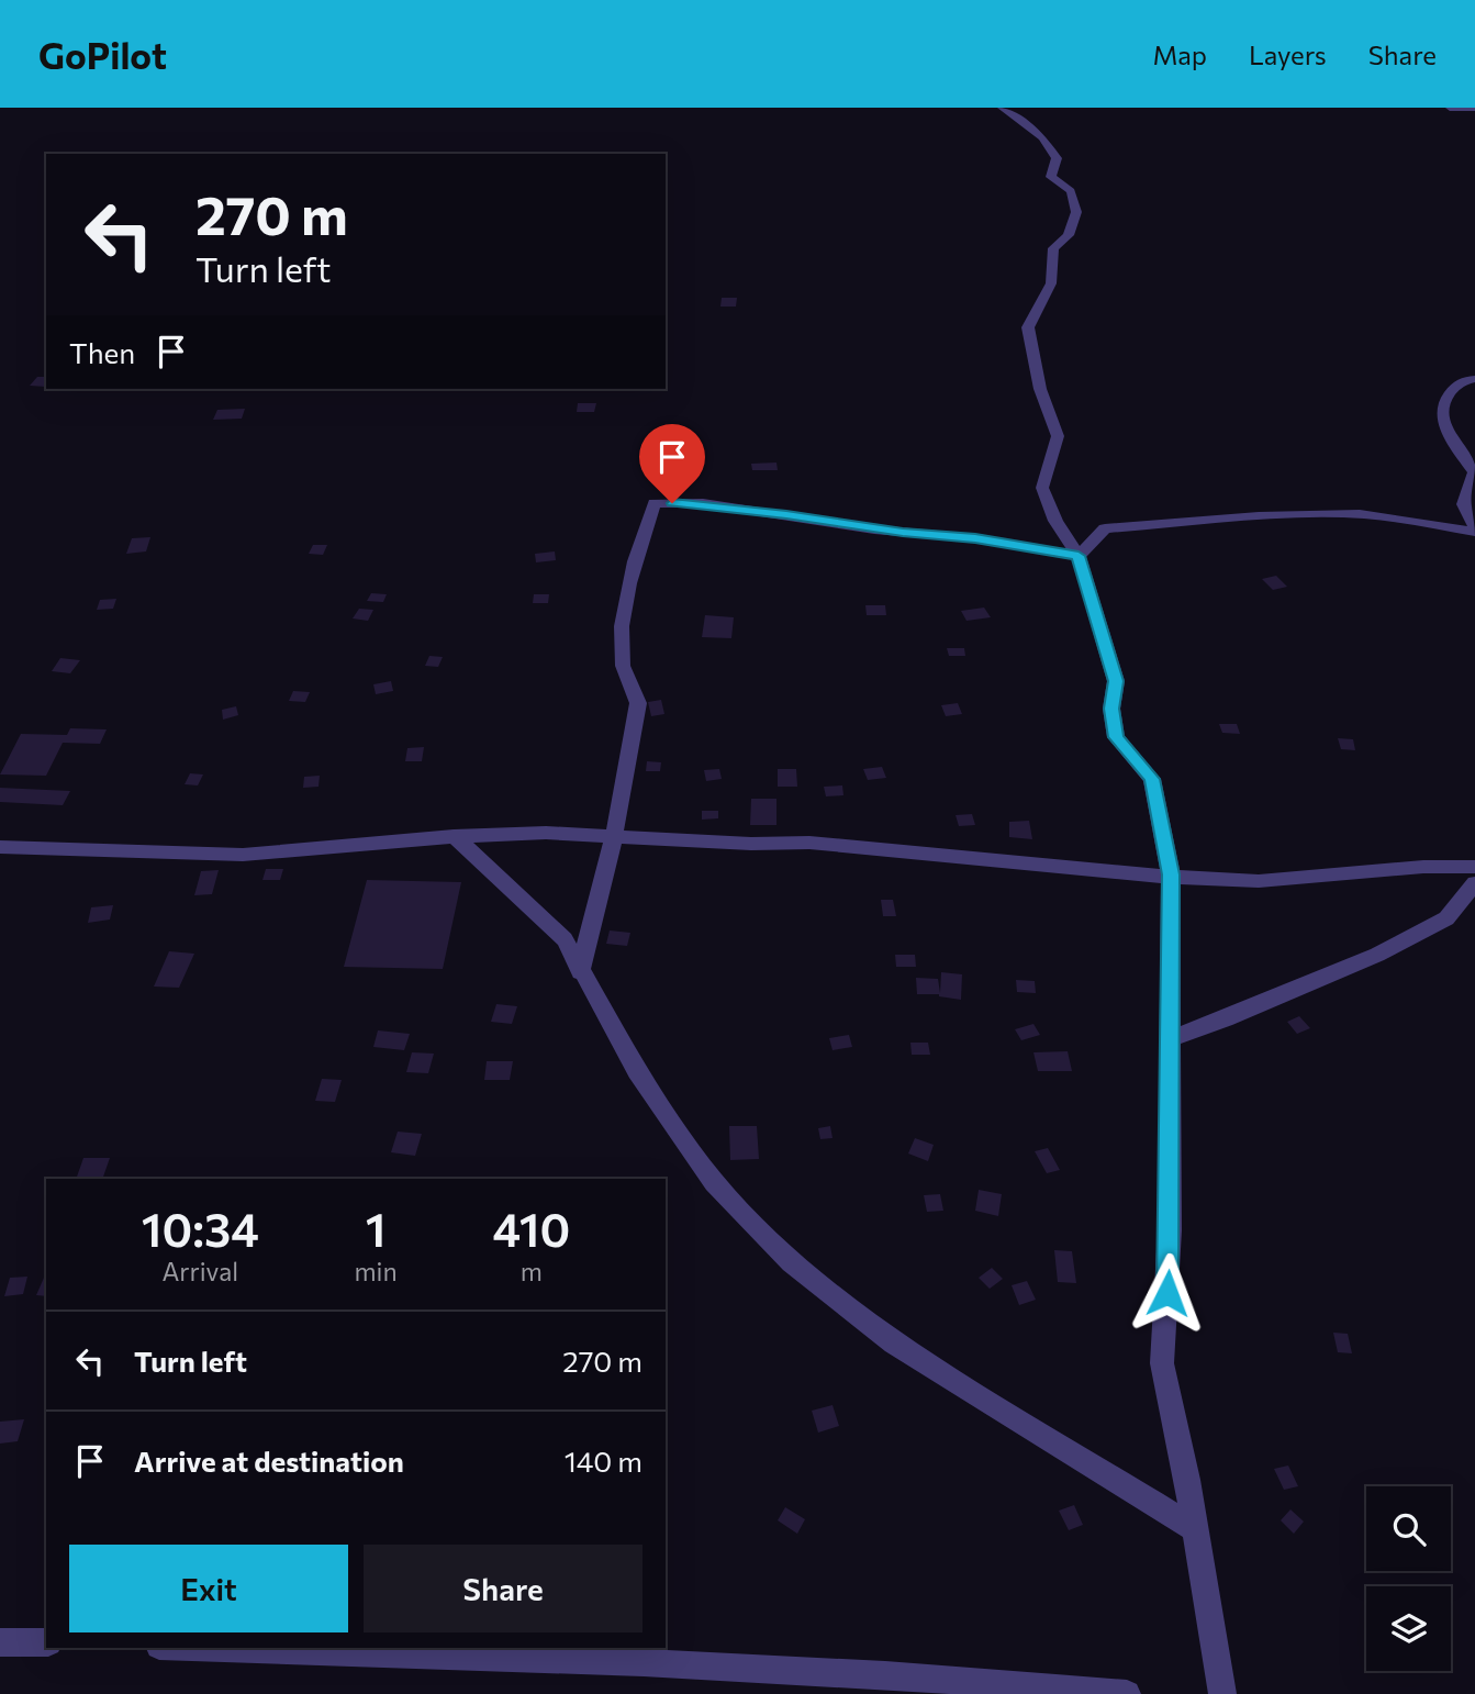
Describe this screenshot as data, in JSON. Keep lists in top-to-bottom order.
{
  "page": {
    "header": "GoPilot",
    "nav": ["Map", "Layers", "Share"],
    "turn": ["270 m", "Turn left"],
    "then": "Then",
    "eta": [
      "10:34",
      "Arrival",
      "1",
      "min",
      "410",
      "m"
    ],
    "list": [
      {
        "name": "Turn left",
        "value": "270 m"
      },
      {
        "name": "Arrive at destination",
        "value": "140 m"
      }
    ],
    "buttons": ["Exit", "Share"]
  }
}
